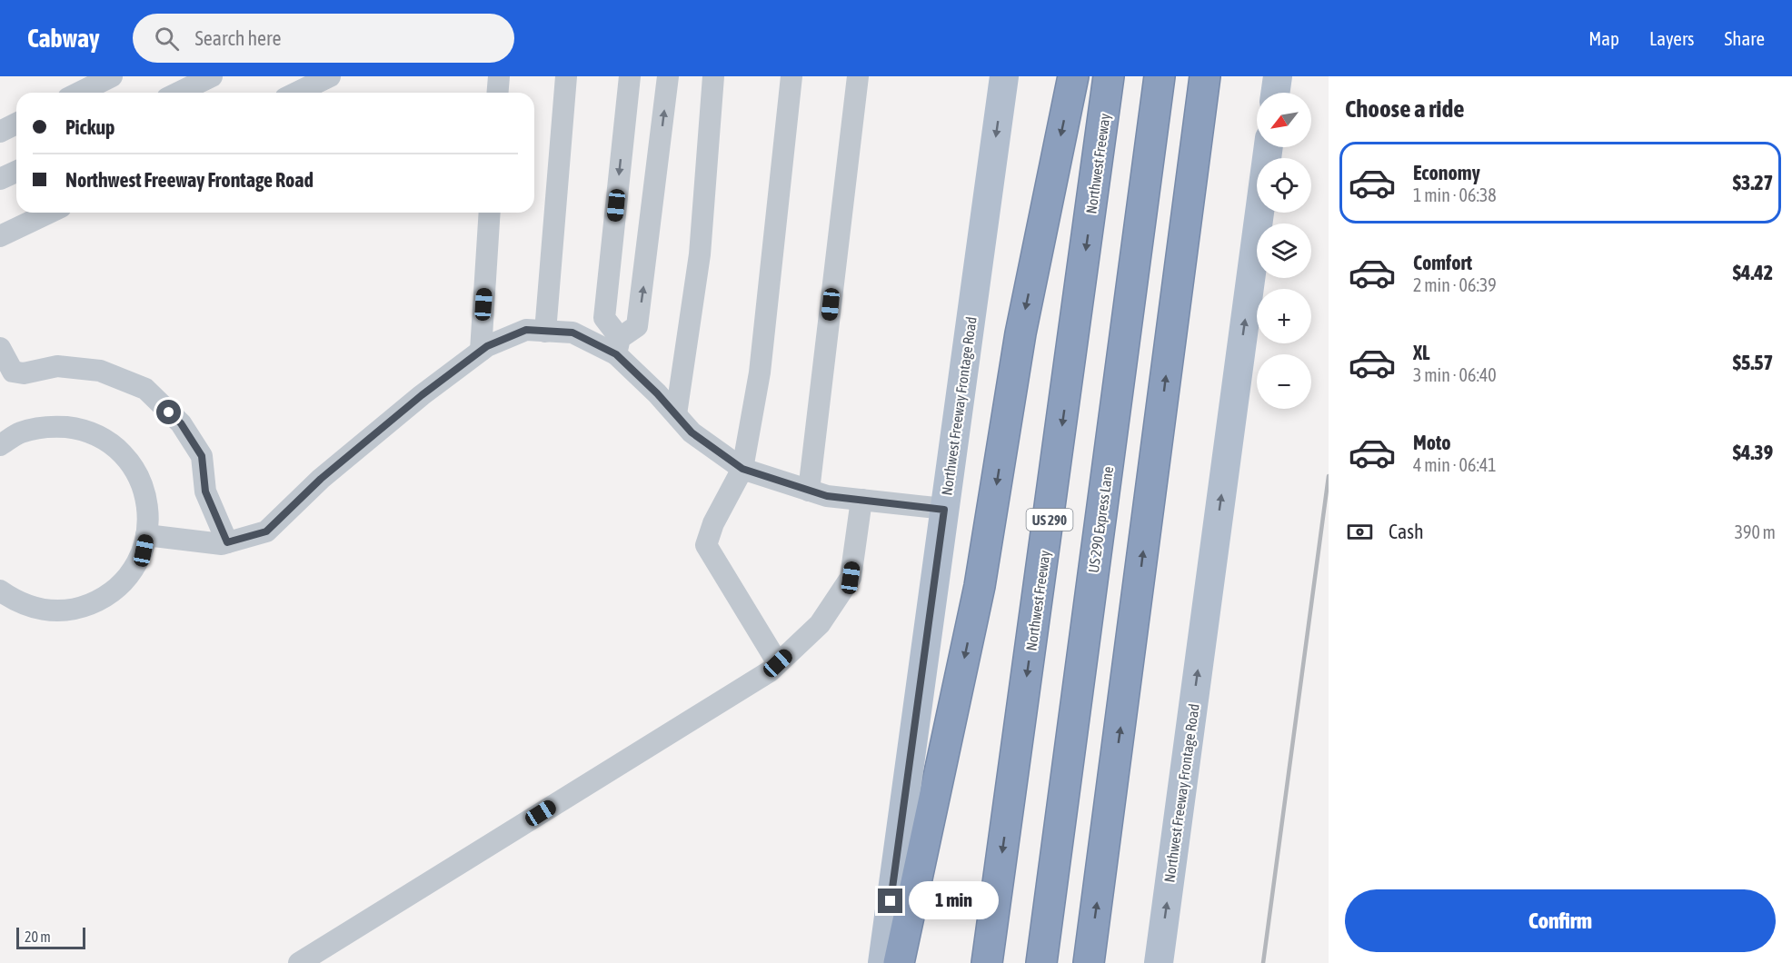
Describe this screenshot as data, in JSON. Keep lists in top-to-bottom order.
{
  "streets": {
    "highway": ["Northwest Freeway", "US 290", "US 290 Express Lane"],
    "main road": ["Northwest Freeway Frontage Road"]
  },
  "scale_bar": "20 m",
  "north": "bottom left",
  "page": {
    "header": "Cabway",
    "search": "Search here",
    "nav": ["Map", "Layers", "Share"],
    "heading": "Choose a ride",
    "map_buttons": ["+", "−"],
    "banner": ["Pickup", "Northwest Freeway Frontage Road"],
    "list": [
      {
        "name": "Economy",
        "note": "1 min · 06:38",
        "value": "$3.27"
      },
      {
        "name": "Comfort",
        "note": "2 min · 06:39",
        "value": "$4.42"
      },
      {
        "name": "XL",
        "note": "3 min · 06:40",
        "value": "$5.57"
      },
      {
        "name": "Moto",
        "note": "4 min · 06:41",
        "value": "$4.39"
      }
    ],
    "pay": ["Cash", "390 m"],
    "buttons": "Confirm",
    "bubble": "1 min",
    "scale": "20 m"
  }
}
